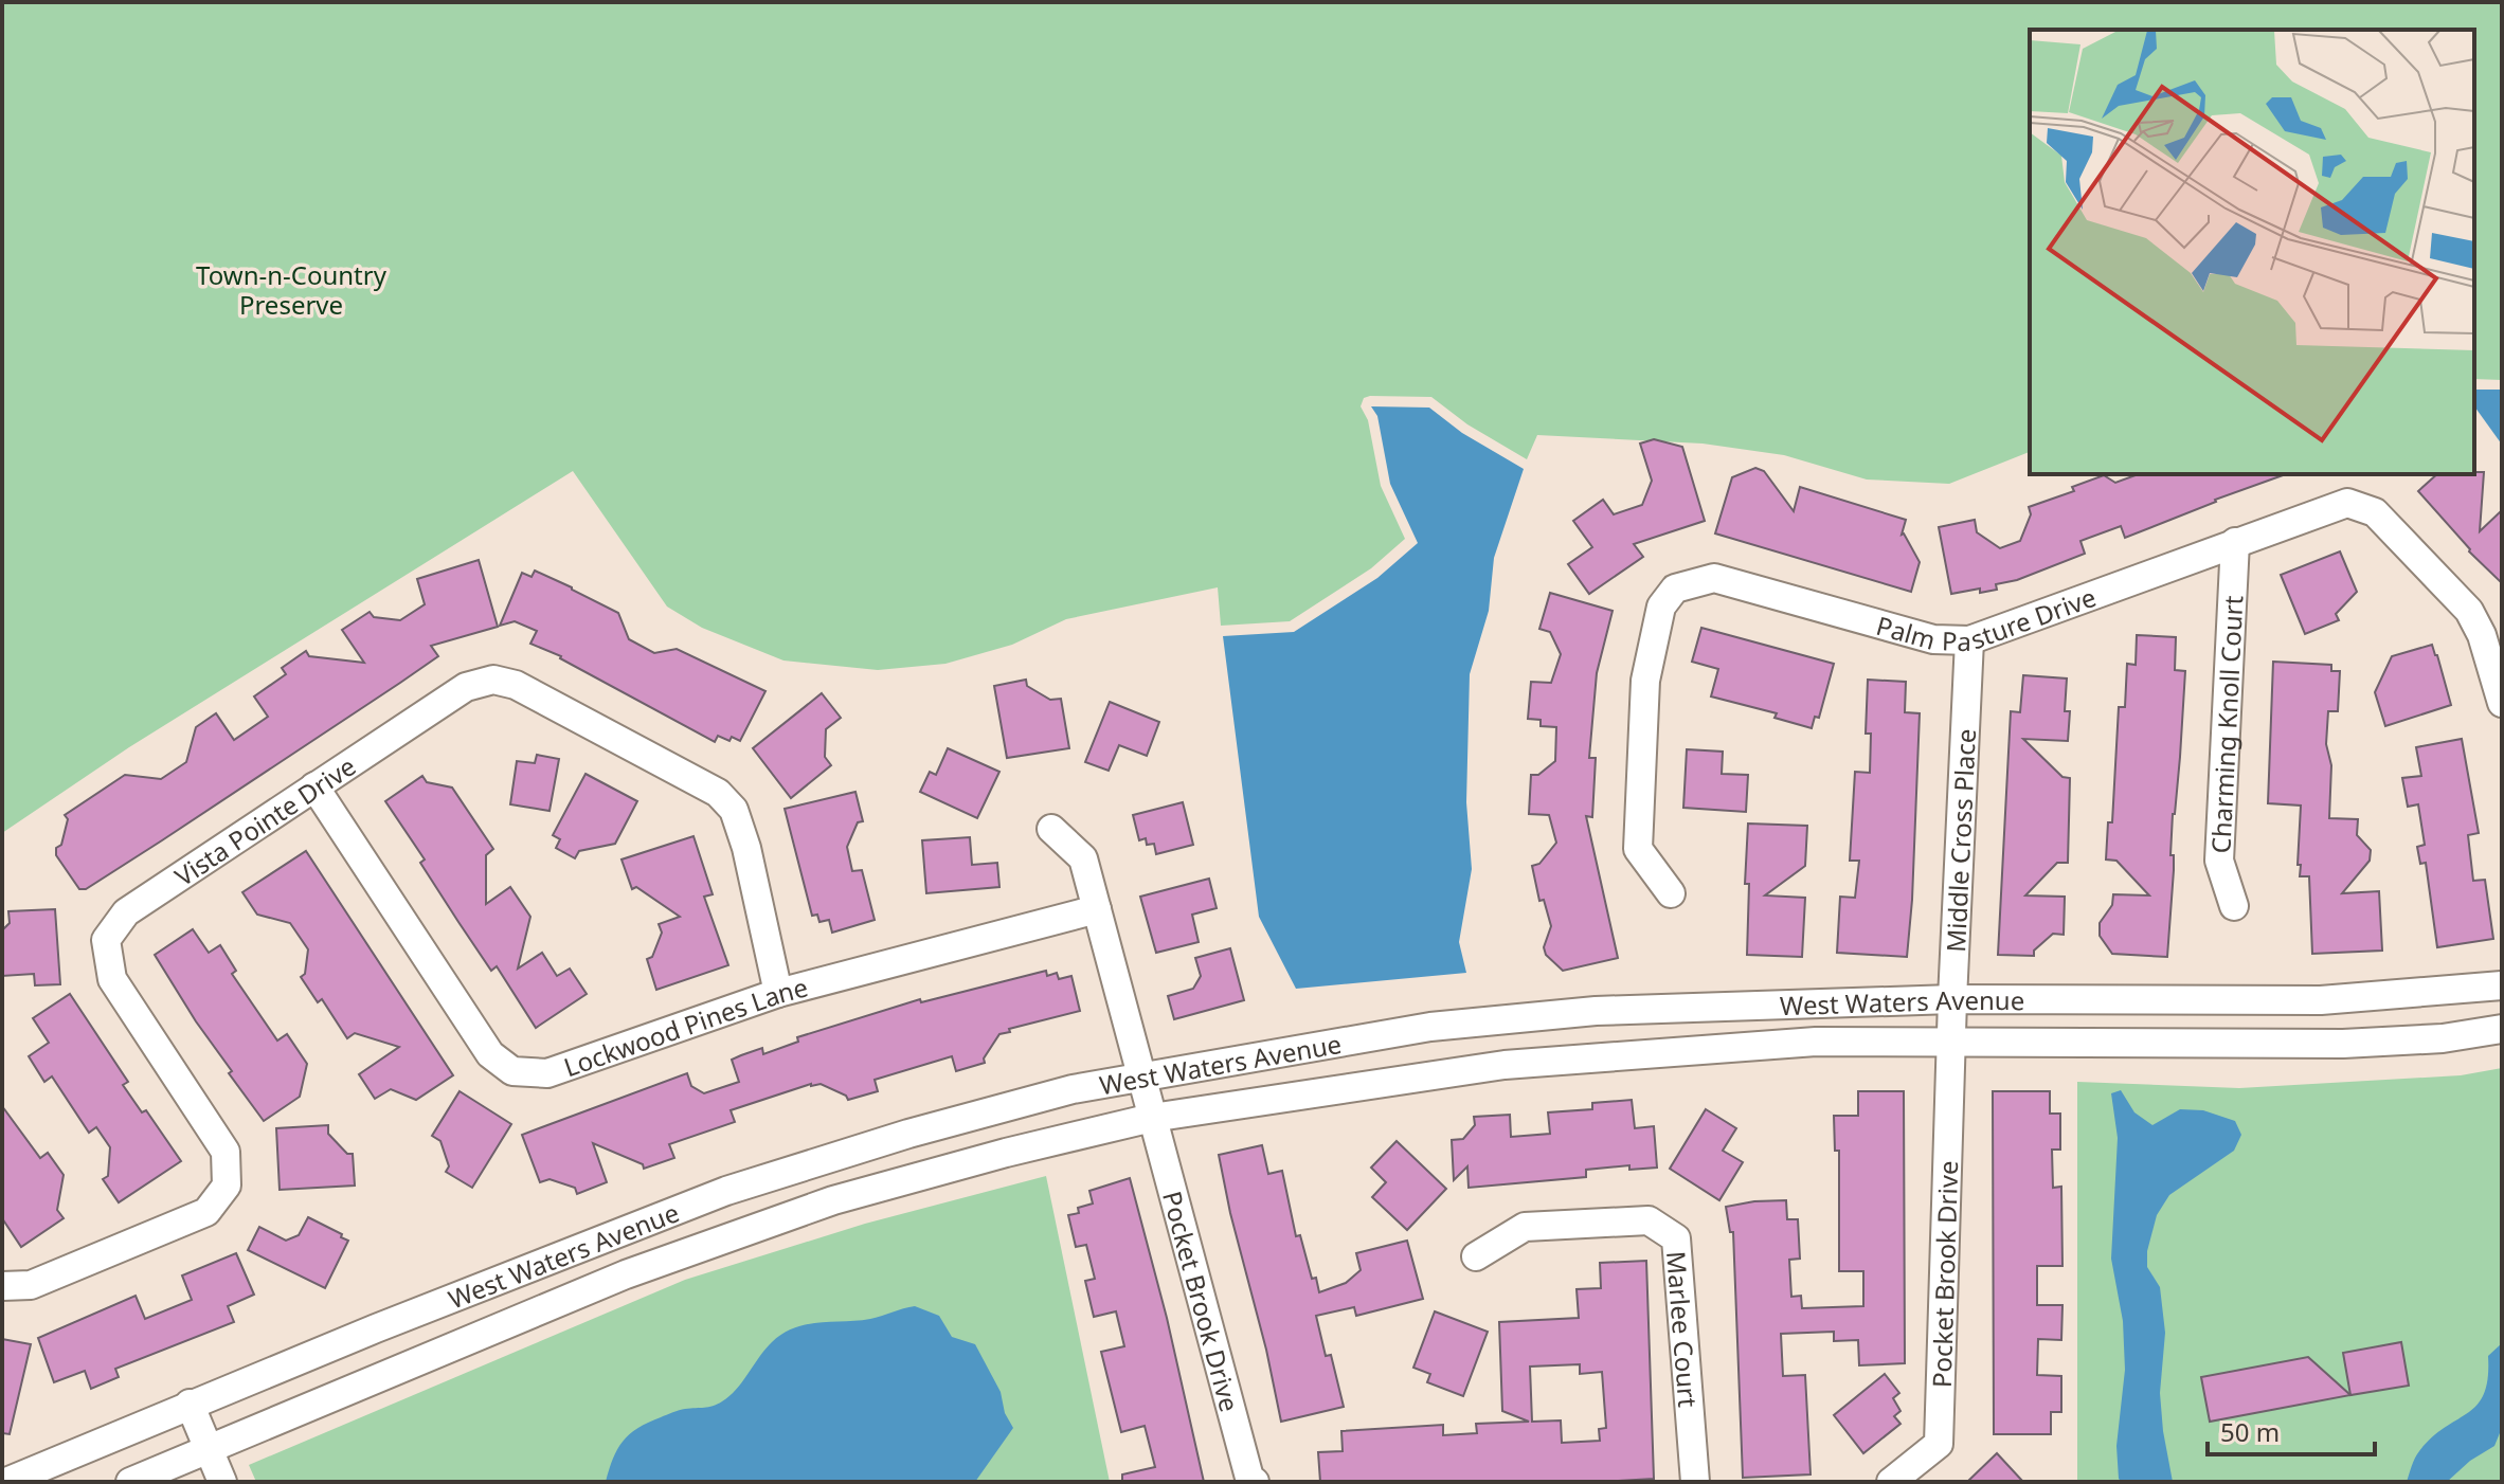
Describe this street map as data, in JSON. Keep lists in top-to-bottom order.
{
  "streets": {
    "street": [
      "Palm Pasture Drive",
      "Charming Knoll Court",
      "Vista Pointe Drive",
      "Middle Cross Place",
      "West Waters Avenue",
      "Lockwood Pines Lane",
      "Pocket Brook Drive",
      "Marlee Court"
    ]
  },
  "crossings": [
    ["Palm Pasture Drive", "Charming Knoll Court"],
    ["Palm Pasture Drive", "Middle Cross Place"],
    ["Vista Pointe Drive", "Lockwood Pines Lane"],
    ["Middle Cross Place", "West Waters Avenue"],
    ["Middle Cross Place", "Pocket Brook Drive"],
    ["West Waters Avenue", "Pocket Brook Drive"],
    ["Lockwood Pines Lane", "Pocket Brook Drive"]
  ],
  "parks": ["Town-n-Country Preserve"],
  "scale_bar": "50 m"
}
